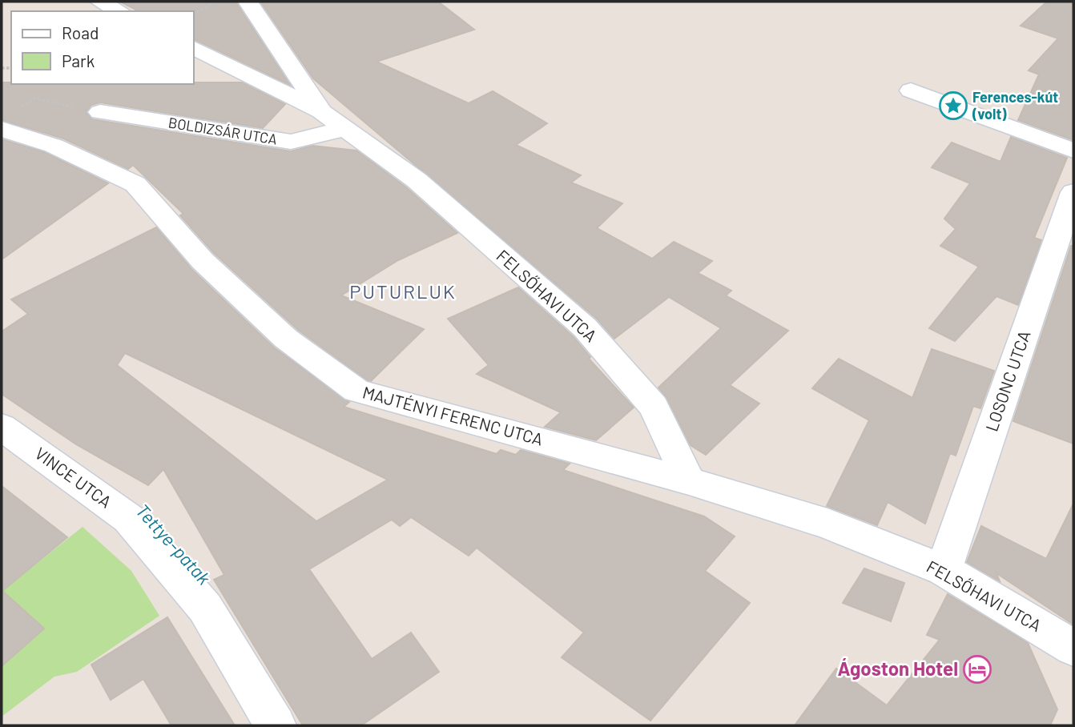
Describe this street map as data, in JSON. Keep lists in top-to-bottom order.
{
  "streets": {
    "street": [
      "BOLDIZSÁR UTCA",
      "FELSŐHAVI UTCA",
      "LOSONC UTCA",
      "MAJTÉNYI FERENC UTCA",
      "VINCE UTCA"
    ]
  },
  "crossings": [
    ["BOLDIZSÁR UTCA", "FELSŐHAVI UTCA"],
    ["FELSŐHAVI UTCA", "LOSONC UTCA"],
    ["FELSŐHAVI UTCA", "MAJTÉNYI FERENC UTCA"]
  ],
  "districts": ["PUTURLUK"],
  "water": ["Tettye-patak"],
  "places": {
    "place": ["Ferences-kút (volt)"],
    "hotel": ["Ágoston Hotel"]
  },
  "legend": ["Road", "Park"]
}
